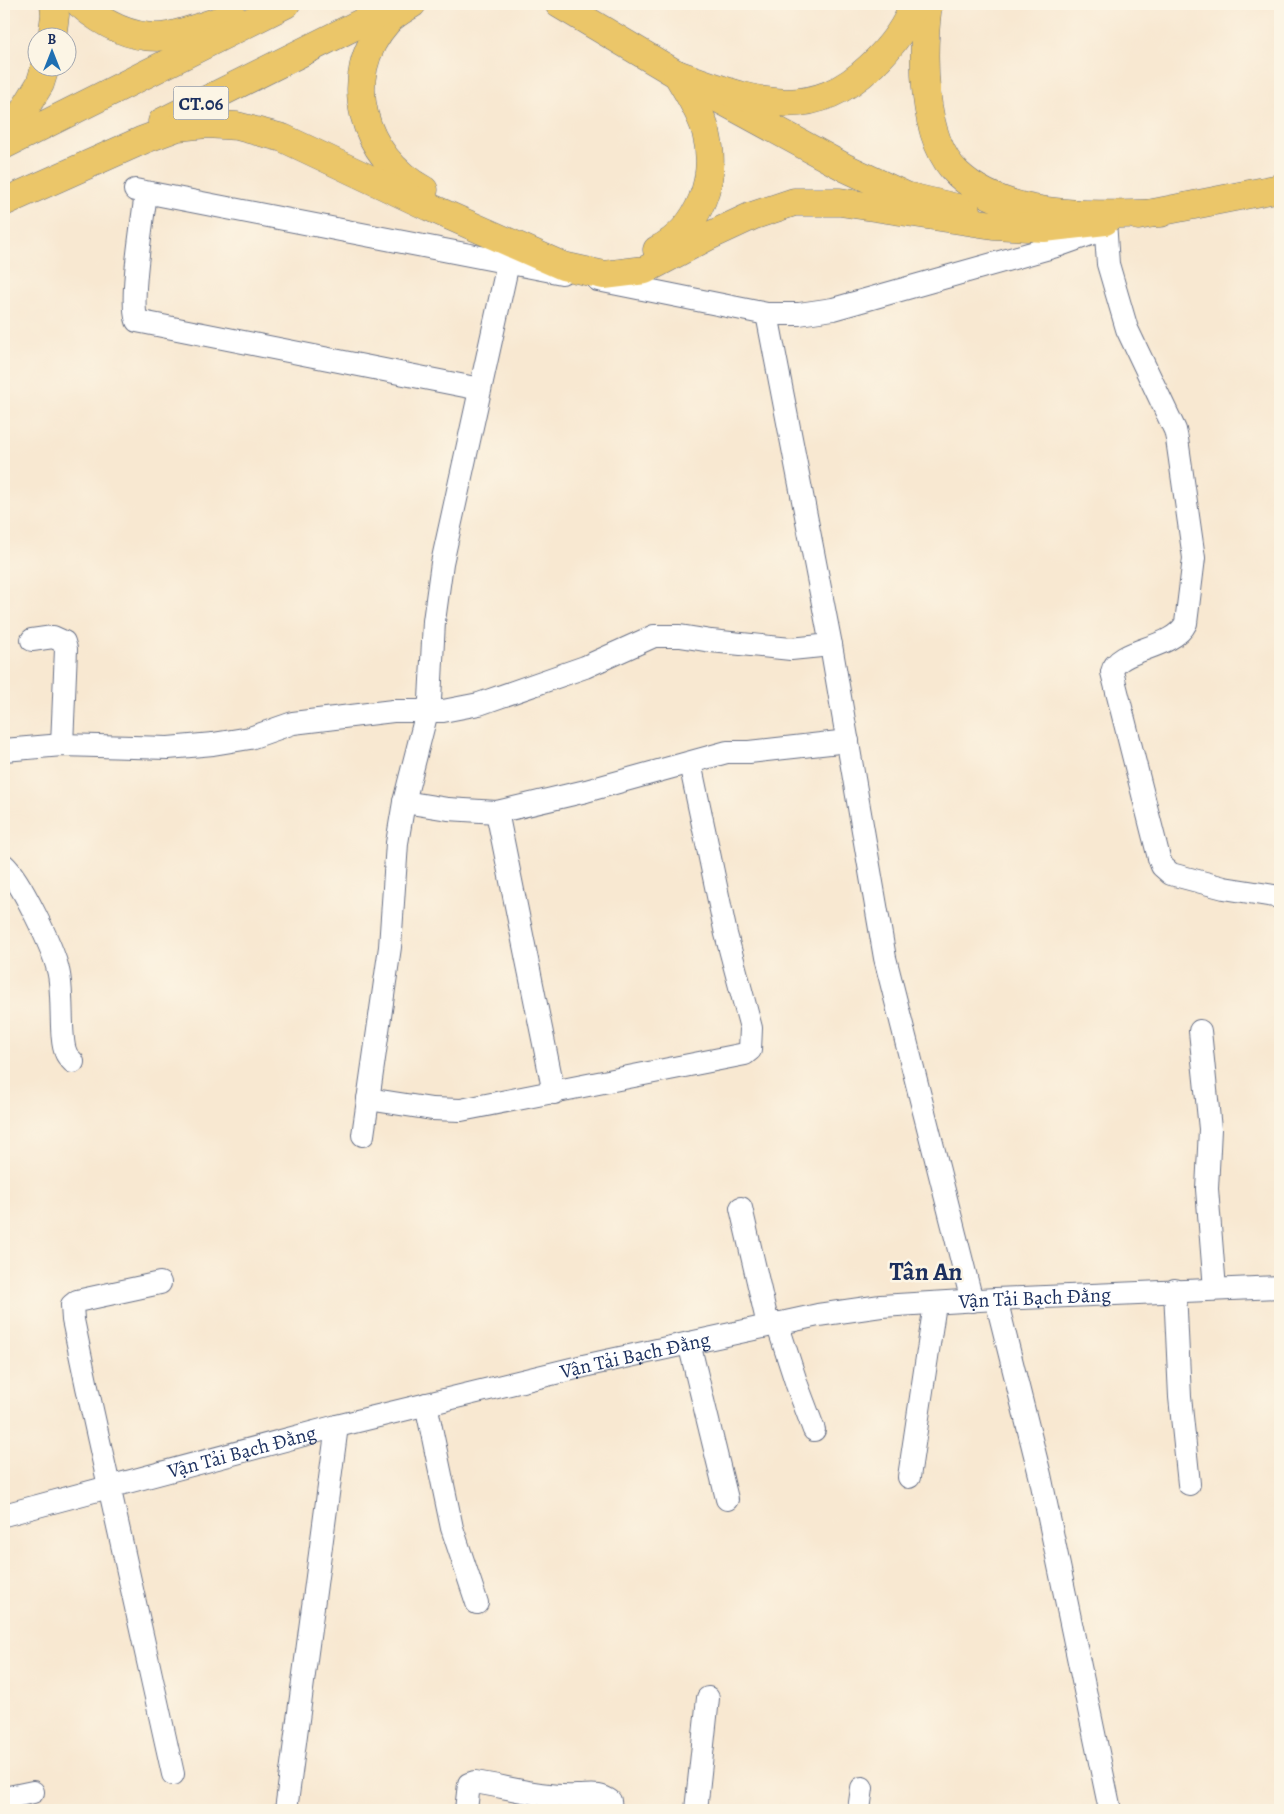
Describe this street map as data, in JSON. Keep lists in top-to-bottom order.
{
  "streets": {
    "main road": ["CT.06"],
    "street": ["Vận Tải Bạch Đằng"]
  },
  "districts": ["Tân An"],
  "north": "top"
}
